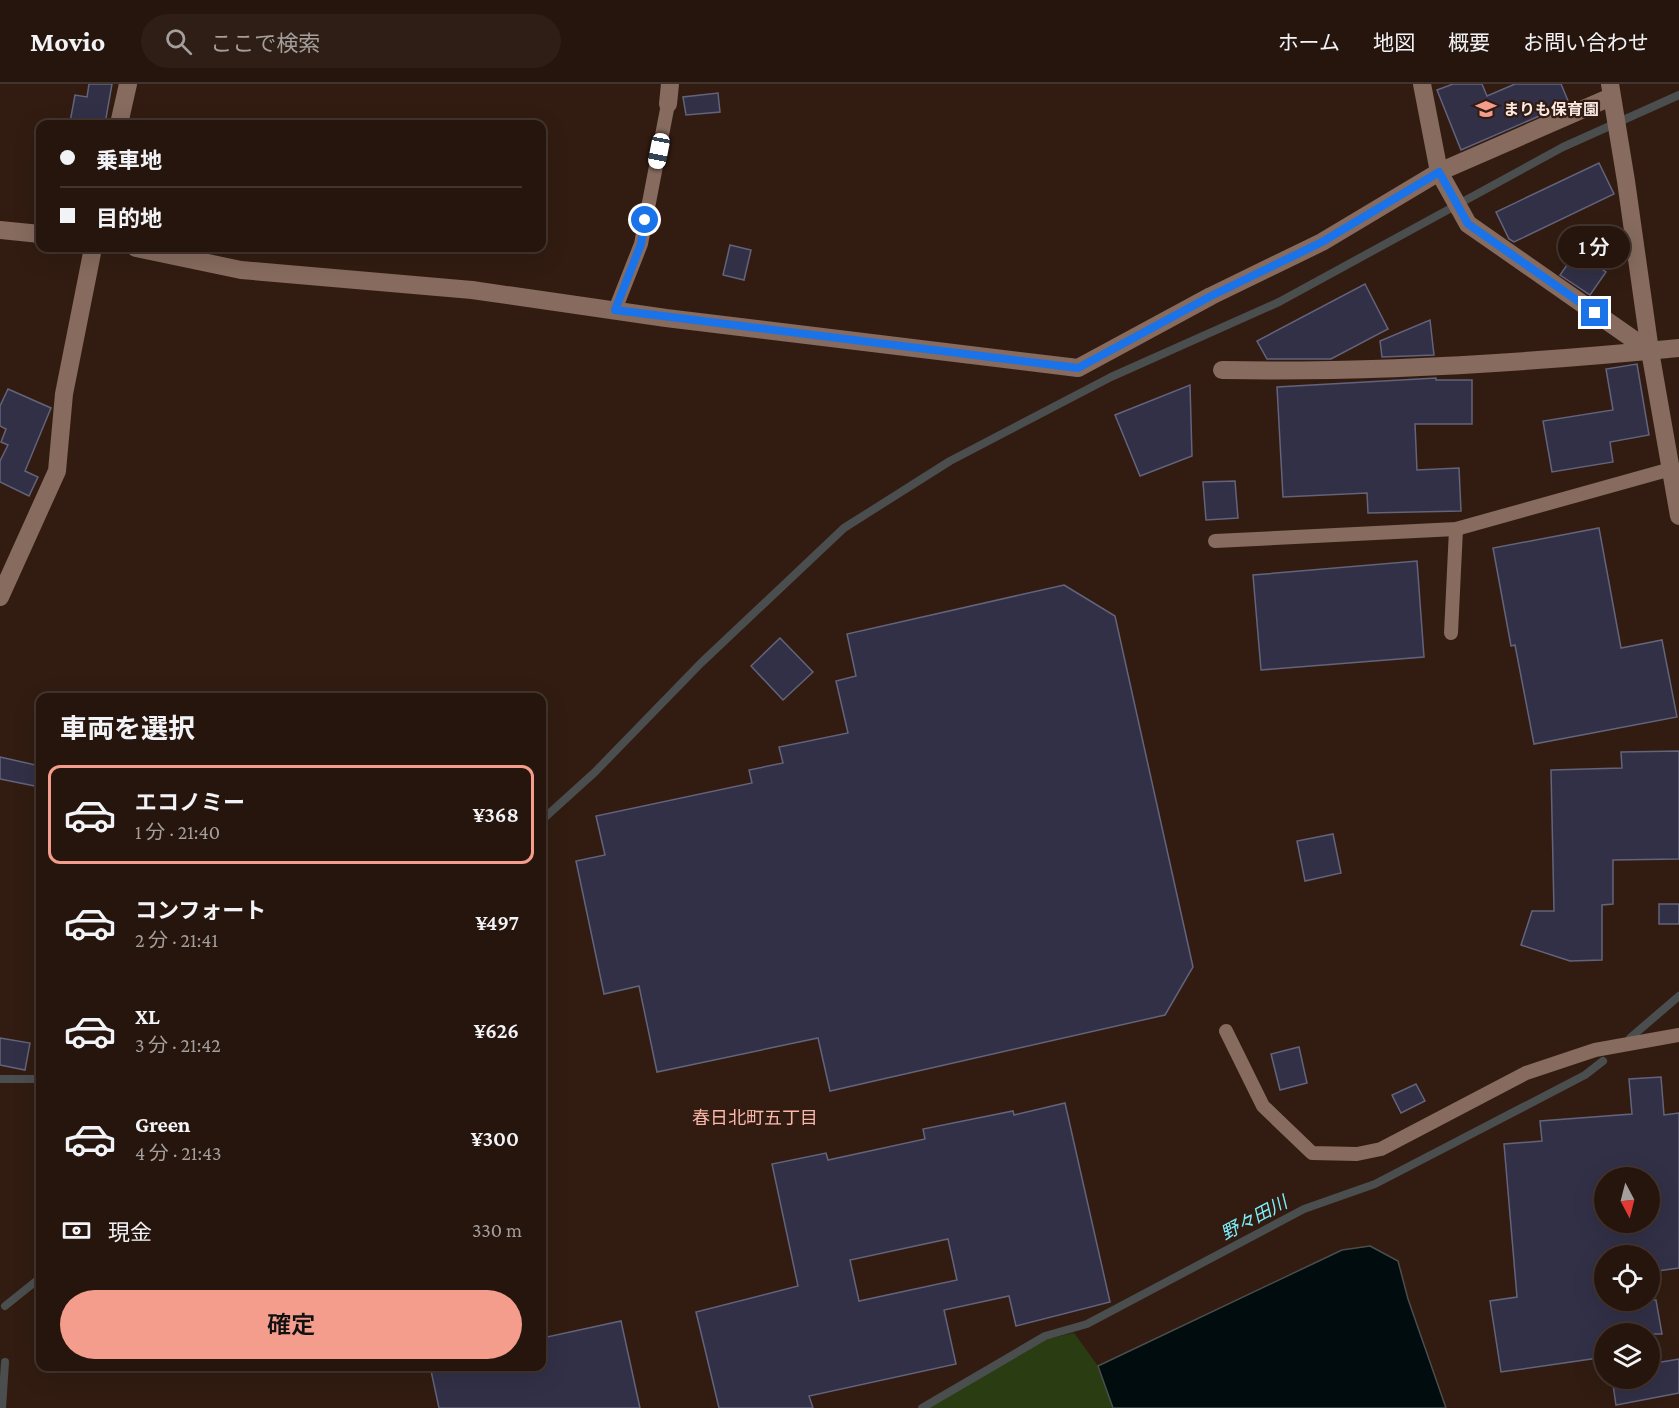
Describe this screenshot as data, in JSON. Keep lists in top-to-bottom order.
{
  "districts": ["春日北町五丁目"],
  "water": ["野々田川"],
  "places": {
    "school or university": ["まりも保育園"]
  },
  "north": "bottom",
  "page": {
    "header": "Movio",
    "search": "ここで検索",
    "nav": [
      "ホーム",
      "地図",
      "概要",
      "お問い合わせ"
    ],
    "banner": ["乗車地", "目的地"],
    "bubble": "1 分",
    "heading": "車両を選択",
    "list": [
      {
        "name": "エコノミー",
        "note": "1 分 · 21:40",
        "value": "¥368"
      },
      {
        "name": "コンフォート",
        "note": "2 分 · 21:41",
        "value": "¥497"
      },
      {
        "name": "XL",
        "note": "3 分 · 21:42",
        "value": "¥626"
      },
      {
        "name": "Green",
        "note": "4 分 · 21:43",
        "value": "¥300"
      }
    ],
    "pay": ["現金", "330 m"],
    "buttons": "確定"
  }
}
